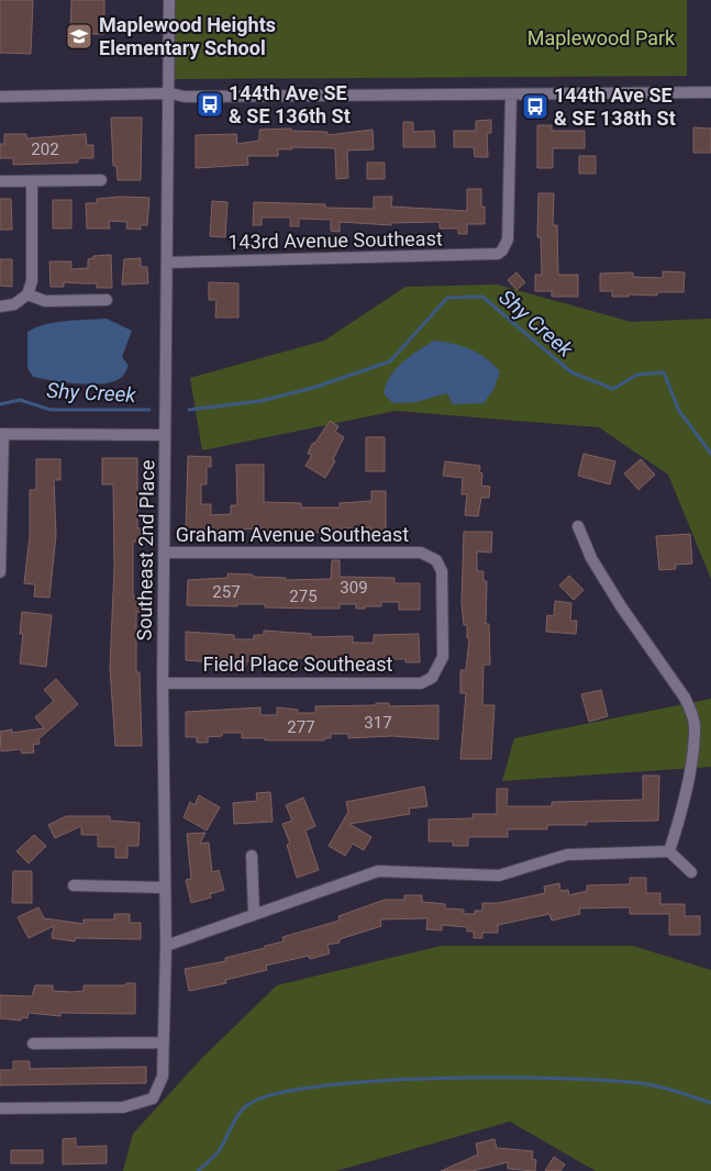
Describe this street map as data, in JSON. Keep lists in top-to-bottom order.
{
  "streets": {
    "street": [
      "143rd Avenue Southeast",
      "Graham Avenue Southeast",
      "Southeast 2nd Place",
      "Field Place Southeast"
    ]
  },
  "crossings": [
    ["143rd Avenue Southeast", "Southeast 2nd Place"],
    ["Graham Avenue Southeast", "Southeast 2nd Place"],
    ["Graham Avenue Southeast", "Field Place Southeast"],
    ["Southeast 2nd Place", "Field Place Southeast"]
  ],
  "water": ["Shy Creek"],
  "parks": ["Maplewood Park"],
  "places": {
    "school or university": ["Maplewood Heights Elementary School"],
    "bus stop": ["144th Ave SE & SE 136th St", "144th Ave SE & SE 138th St"]
  },
  "house_numbers": [
    "202",
    "309",
    "257",
    "275",
    "317",
    "277"
  ]
}
